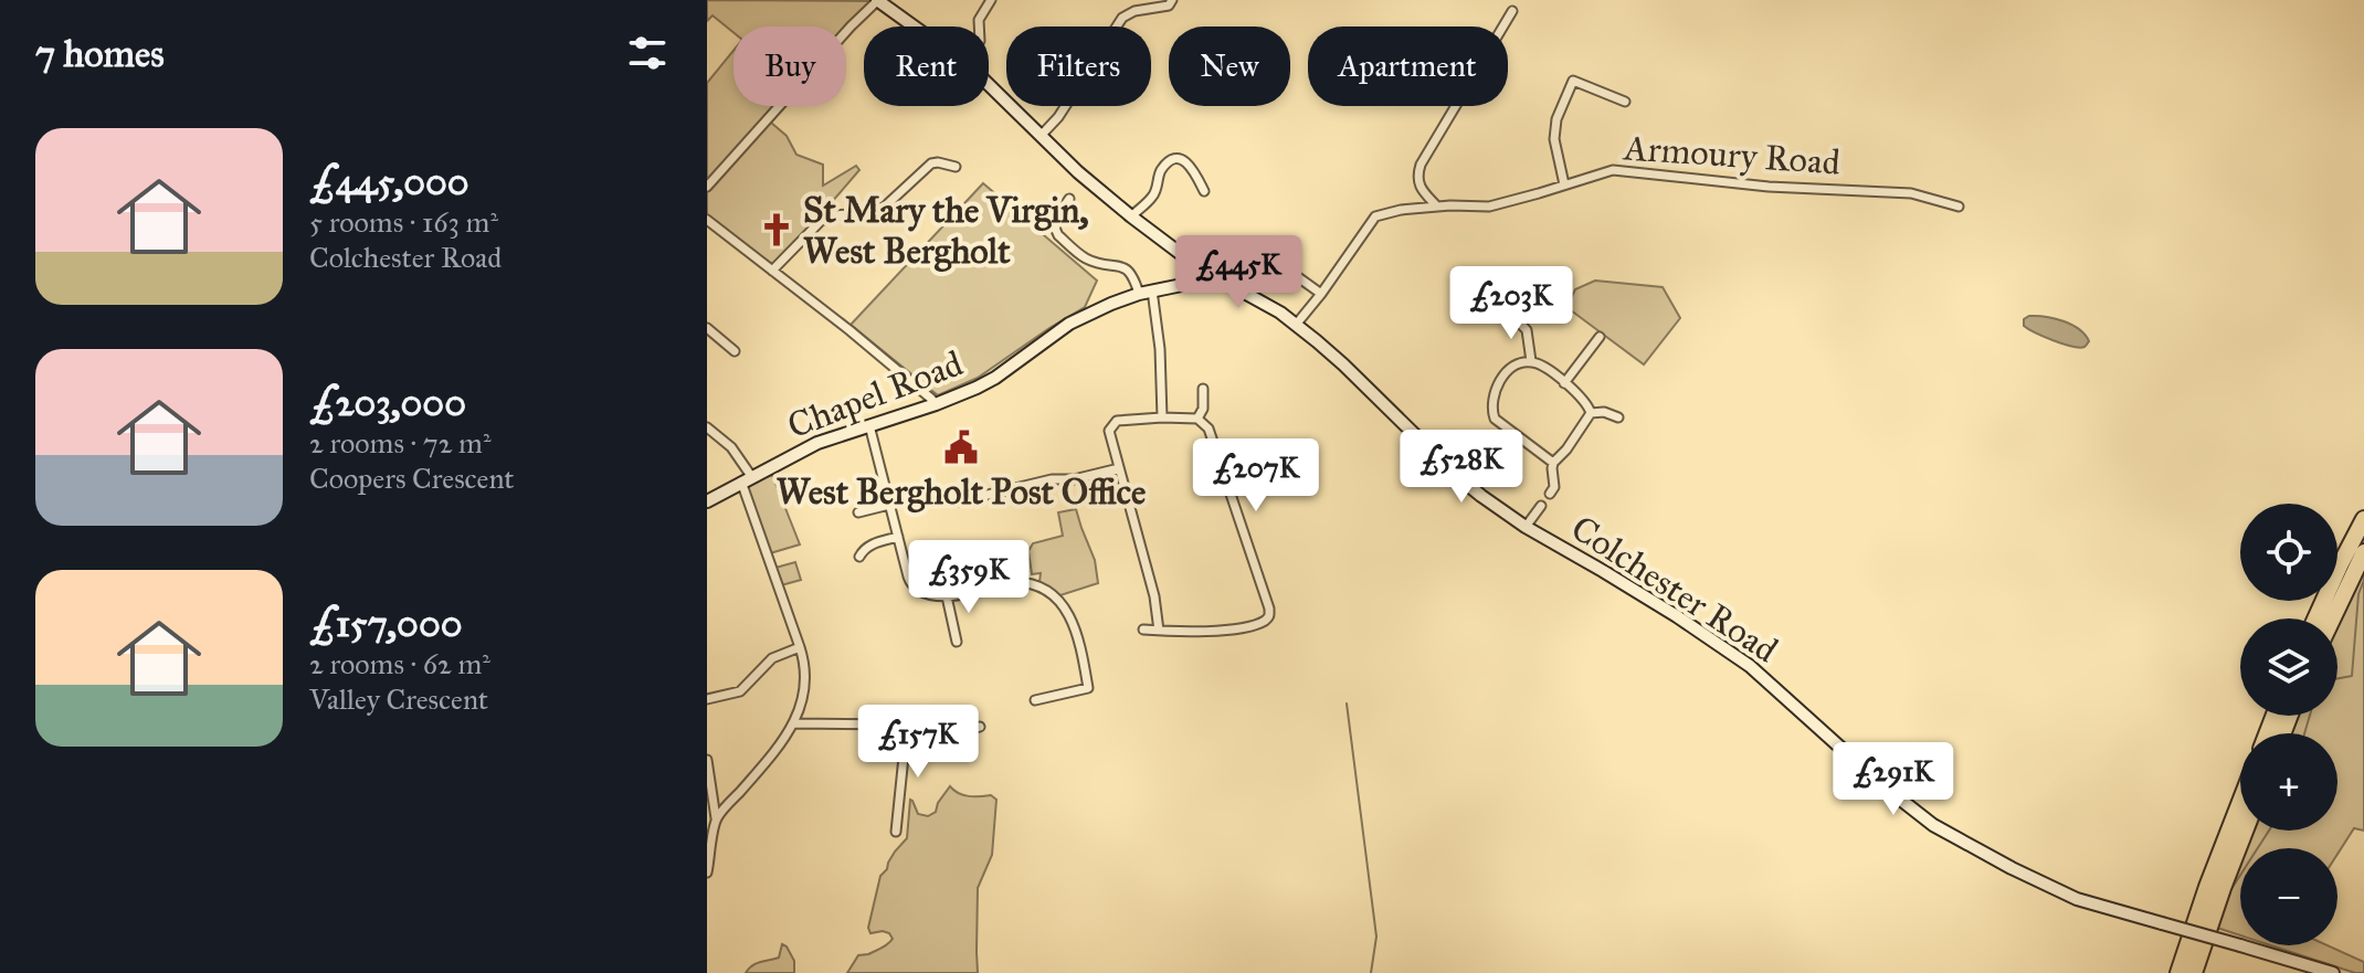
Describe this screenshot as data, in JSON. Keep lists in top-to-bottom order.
{
  "streets": {
    "main road": ["Chapel Road", "Colchester Road"],
    "street": ["Armoury Road"]
  },
  "crossings": [
    ["Armoury Road", "Colchester Road"],
    ["Chapel Road", "Colchester Road"]
  ],
  "places": {
    "church": ["St Mary the Virgin, West Bergholt"],
    "public building": ["West Bergholt Post Office"]
  },
  "page": {
    "heading": "7 homes",
    "chip": [
      "Buy",
      "Rent",
      "Filters",
      "New",
      "Apartment"
    ],
    "list": [
      {
        "name": "£445,000",
        "note": "5 rooms · 163 m² · Colchester Road"
      },
      {
        "name": "£203,000",
        "note": "2 rooms · 72 m² · Coopers Crescent"
      },
      {
        "name": "£157,000",
        "note": "2 rooms · 62 m² · Valley Crescent"
      }
    ],
    "price": [
      "£445K",
      "£203K",
      "£528K",
      "£207K",
      "£359K",
      "£157K",
      "£291K"
    ],
    "map_buttons": ["+", "−"]
  }
}
